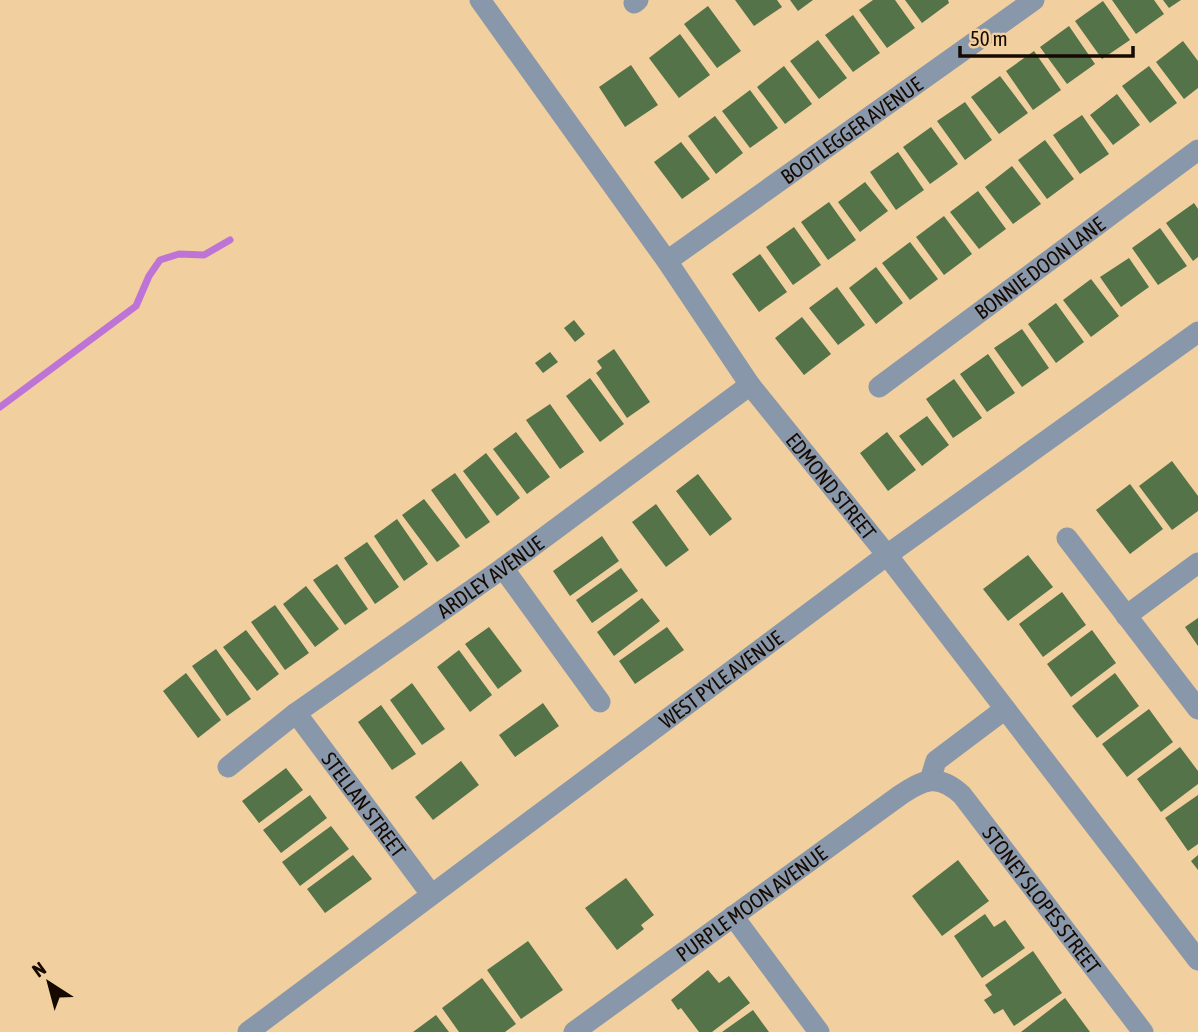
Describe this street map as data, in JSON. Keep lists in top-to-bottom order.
{
  "streets": {
    "street": [
      "BOOTLEGGER AVENUE",
      "BONNIE DOON LANE",
      "EDMOND STREET",
      "ARDLEY AVENUE",
      "WEST PYLE AVENUE",
      "STELLAN STREET",
      "STONEY SLOPES STREET",
      "PURPLE MOON AVENUE"
    ]
  },
  "crossings": [
    ["BOOTLEGGER AVENUE", "EDMOND STREET"],
    ["EDMOND STREET", "ARDLEY AVENUE"],
    ["EDMOND STREET", "WEST PYLE AVENUE"],
    ["ARDLEY AVENUE", "STELLAN STREET"],
    ["WEST PYLE AVENUE", "STELLAN STREET"],
    ["STONEY SLOPES STREET", "PURPLE MOON AVENUE"]
  ],
  "scale_bar": "50 m",
  "north": "top left"
}
